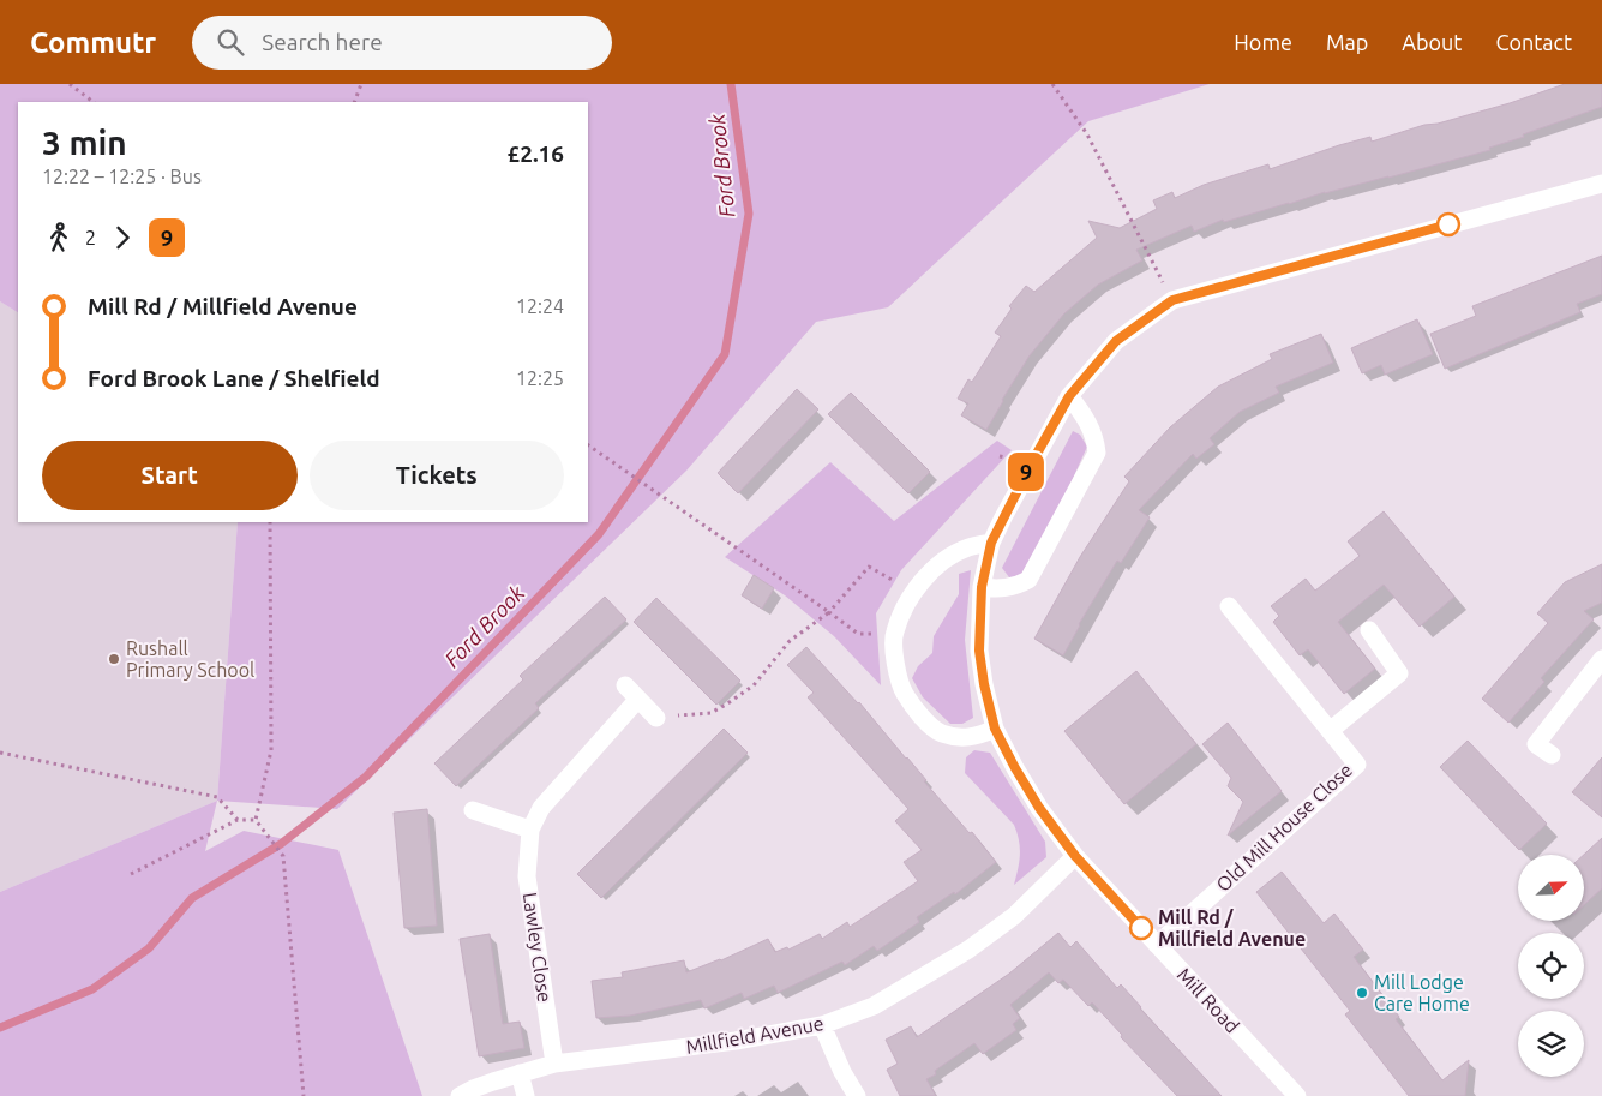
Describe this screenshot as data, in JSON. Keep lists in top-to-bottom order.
{
  "streets": {
    "street": [
      "Old Mill House Close",
      "Lawley Close",
      "Mill Road",
      "Millfield Avenue"
    ]
  },
  "crossings": [
    ["Old Mill House Close", "Mill Road"],
    ["Lawley Close", "Millfield Avenue"],
    ["Mill Road", "Millfield Avenue"]
  ],
  "water": ["Ford Brook"],
  "places": ["Rushall Primary School", "Mill Rd / Millfield Avenue", "Mill Lodge Care Home"],
  "lines": ["bus line 9"],
  "north": "top right",
  "page": {
    "header": "Commutr",
    "search": "Search here",
    "nav": [
      "Home",
      "Map",
      "About",
      "Contact"
    ],
    "on_map": "9",
    "heading": ["3 min", "12:22 – 12:25 · Bus", "£2.16"],
    "legs": ["2", "9"],
    "list": [
      {
        "name": "Mill Rd / Millfield Avenue",
        "value": "12:24"
      },
      {
        "name": "Ford Brook Lane / Shelfield",
        "value": "12:25"
      }
    ],
    "buttons": ["Start", "Tickets"]
  }
}
